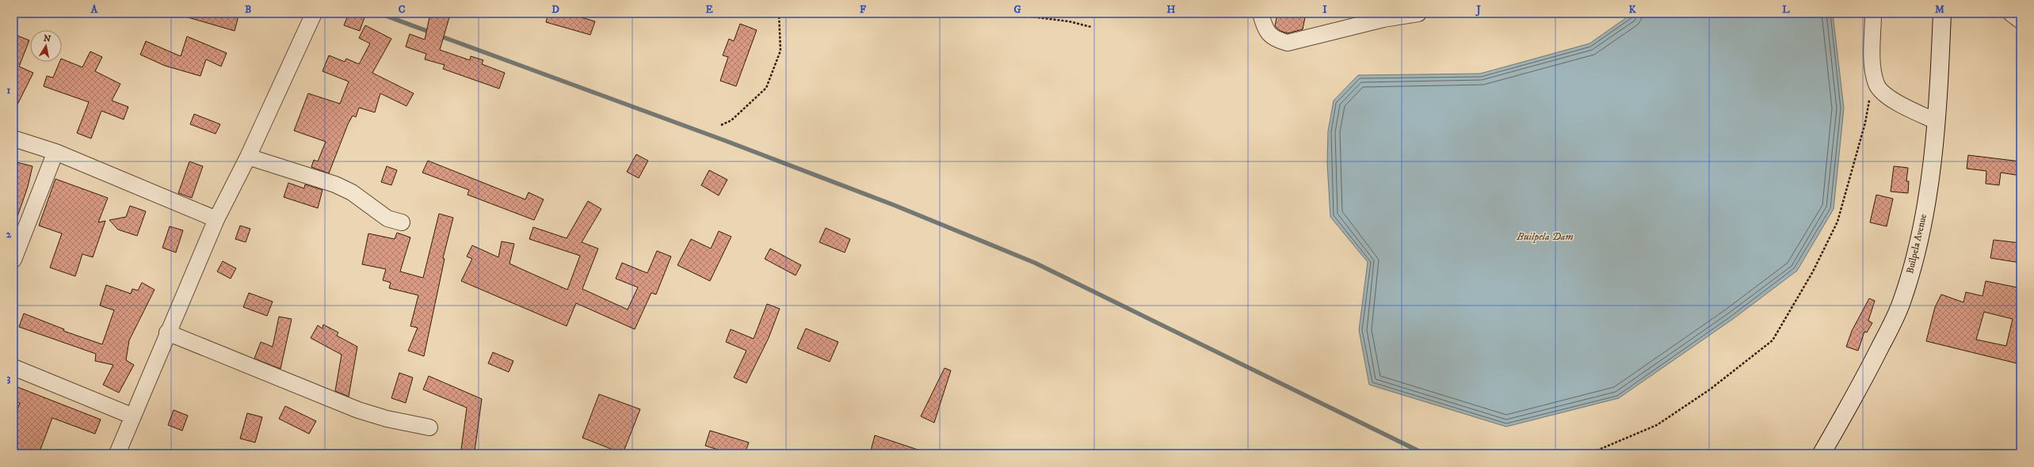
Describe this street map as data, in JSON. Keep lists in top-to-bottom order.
{
  "streets": {
    "street": ["Builpela Avenue"]
  },
  "water": ["Builpela Dam"],
  "north": "top",
  "grid": {
    "columns": [
      "A",
      "B",
      "C",
      "D",
      "E",
      "F",
      "G",
      "H",
      "I",
      "J",
      "K",
      "L",
      "M"
    ],
    "rows": ["1", "2", "3"]
  }
}
